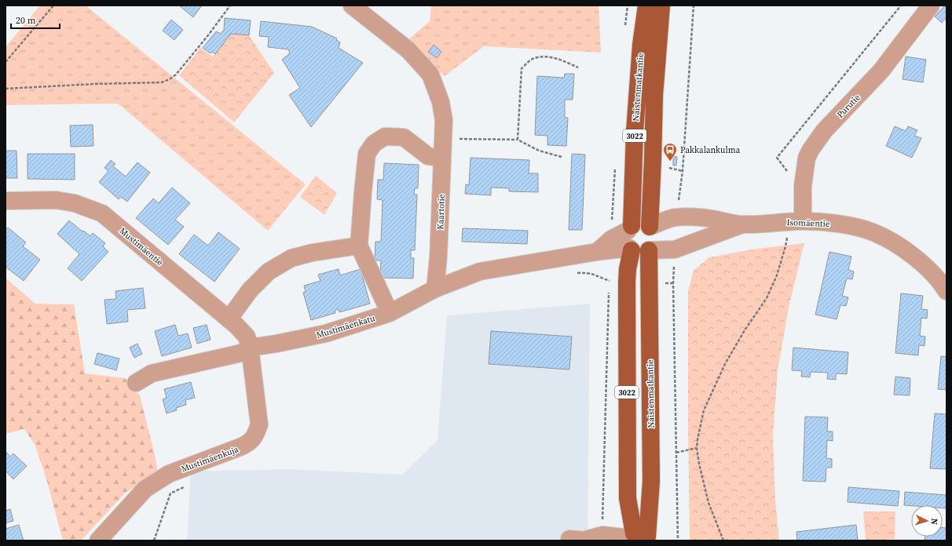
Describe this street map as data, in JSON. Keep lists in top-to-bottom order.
{
  "streets": {
    "main road": ["Naistenmatkantie", "3022"],
    "street": [
      "Purutie",
      "Kaartotie",
      "Isomäentie",
      "Mustimäentie",
      "Mustimäenkatu",
      "Mustimäenkuja"
    ]
  },
  "crossings": [
    ["Naistenmatkantie", "3022"],
    ["Naistenmatkantie", "Isomäentie"],
    ["Purutie", "Isomäentie"],
    ["3022", "Isomäentie"],
    ["Kaartotie", "Mustimäenkatu"],
    ["Mustimäentie", "Mustimäenkatu"],
    ["Mustimäentie", "Mustimäenkuja"],
    ["Mustimäenkatu", "Mustimäenkuja"]
  ],
  "places": {
    "bus stop": ["Pakkalankulma"]
  },
  "scale_bar": "20 m",
  "north": "right"
}
